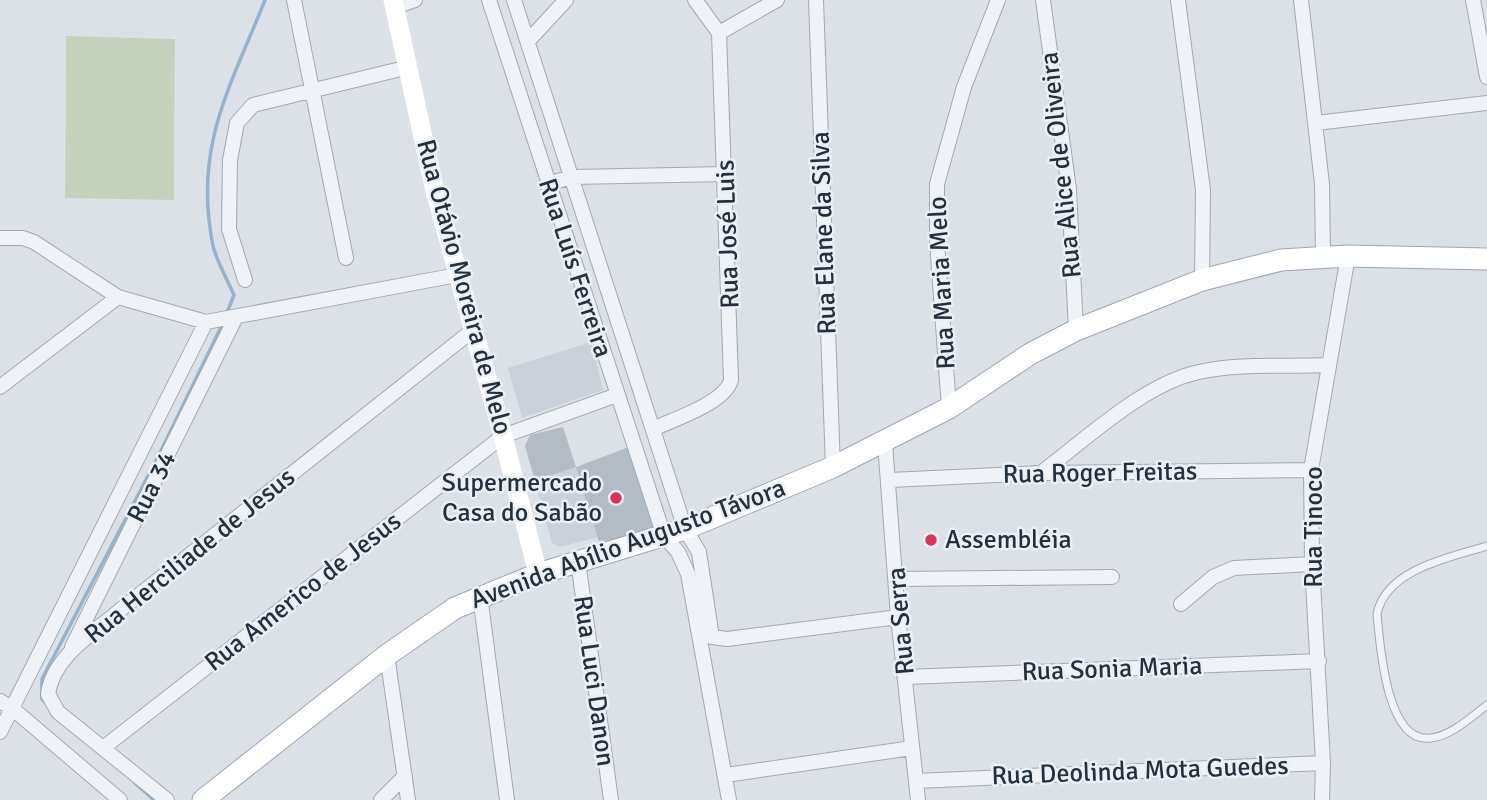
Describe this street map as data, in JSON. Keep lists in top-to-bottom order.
{
  "streets": {
    "main road": ["Avenida Abílio Augusto Távora"],
    "street": [
      "Rua Alice de Oliveira",
      "Rua Elane da Silva",
      "Rua José Luis",
      "Rua Luís Ferreira",
      "Rua Maria Melo",
      "Rua Otávio Moreira de Melo",
      "Rua Roger Freitas",
      "Rua 34",
      "Rua Tinoco",
      "Rua Herciliade de Jesus",
      "Rua Americo de Jesus",
      "Rua Serra",
      "Rua Sonia Maria",
      "Rua Luci Danon",
      "Rua Deolinda Mota Guedes"
    ]
  },
  "crossings": [
    ["Rua Alice de Oliveira", "Avenida Abílio Augusto Távora"],
    ["Rua Elane da Silva", "Avenida Abílio Augusto Távora"],
    ["Rua José Luis", "Rua Luís Ferreira"],
    ["Rua Luís Ferreira", "Avenida Abílio Augusto Távora"],
    ["Rua Luís Ferreira", "Rua Americo de Jesus"],
    ["Rua Luís Ferreira", "Rua Serra"],
    ["Rua Maria Melo", "Avenida Abílio Augusto Távora"],
    ["Rua Otávio Moreira de Melo", "Avenida Abílio Augusto Távora"],
    ["Rua Otávio Moreira de Melo", "Rua Herciliade de Jesus"],
    ["Rua Otávio Moreira de Melo", "Rua Americo de Jesus"],
    ["Rua Roger Freitas", "Rua Tinoco"],
    ["Rua Roger Freitas", "Rua Serra"],
    ["Rua 34", "Rua Herciliade de Jesus"],
    ["Rua Tinoco", "Avenida Abílio Augusto Távora"],
    ["Rua Tinoco", "Rua Sonia Maria"],
    ["Rua Tinoco", "Rua Deolinda Mota Guedes"],
    ["Avenida Abílio Augusto Távora", "Rua Serra"],
    ["Avenida Abílio Augusto Távora", "Rua Luci Danon"],
    ["Rua Herciliade de Jesus", "Rua Americo de Jesus"],
    ["Rua Serra", "Rua Sonia Maria"],
    ["Rua Serra", "Rua Deolinda Mota Guedes"]
  ],
  "places": ["Supermercado Casa do Sabão", "Assembléia"]
}
